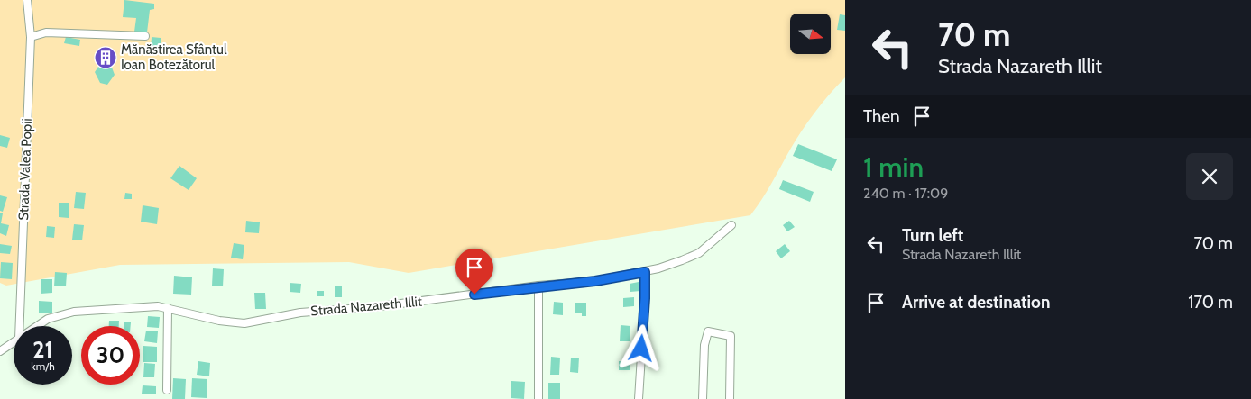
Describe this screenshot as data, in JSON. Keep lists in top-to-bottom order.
{
  "streets": {
    "street": ["Strada Valea Popii", "Strada Nazareth Illit"]
  },
  "places": {
    "building": ["Mănăstirea Sfântul Ioan Botezătorul"]
  },
  "north": "right",
  "page": {
    "turn": ["70 m", "Strada Nazareth Illit"],
    "then": "Then",
    "heading": ["1 min", "240 m · 17:09"],
    "list": [
      {
        "name": "Turn left",
        "note": "Strada Nazareth Illit",
        "value": "70 m"
      },
      {
        "name": "Arrive at destination",
        "value": "170 m"
      }
    ],
    "speed": "21 km/h",
    "limit": "30"
  }
}
